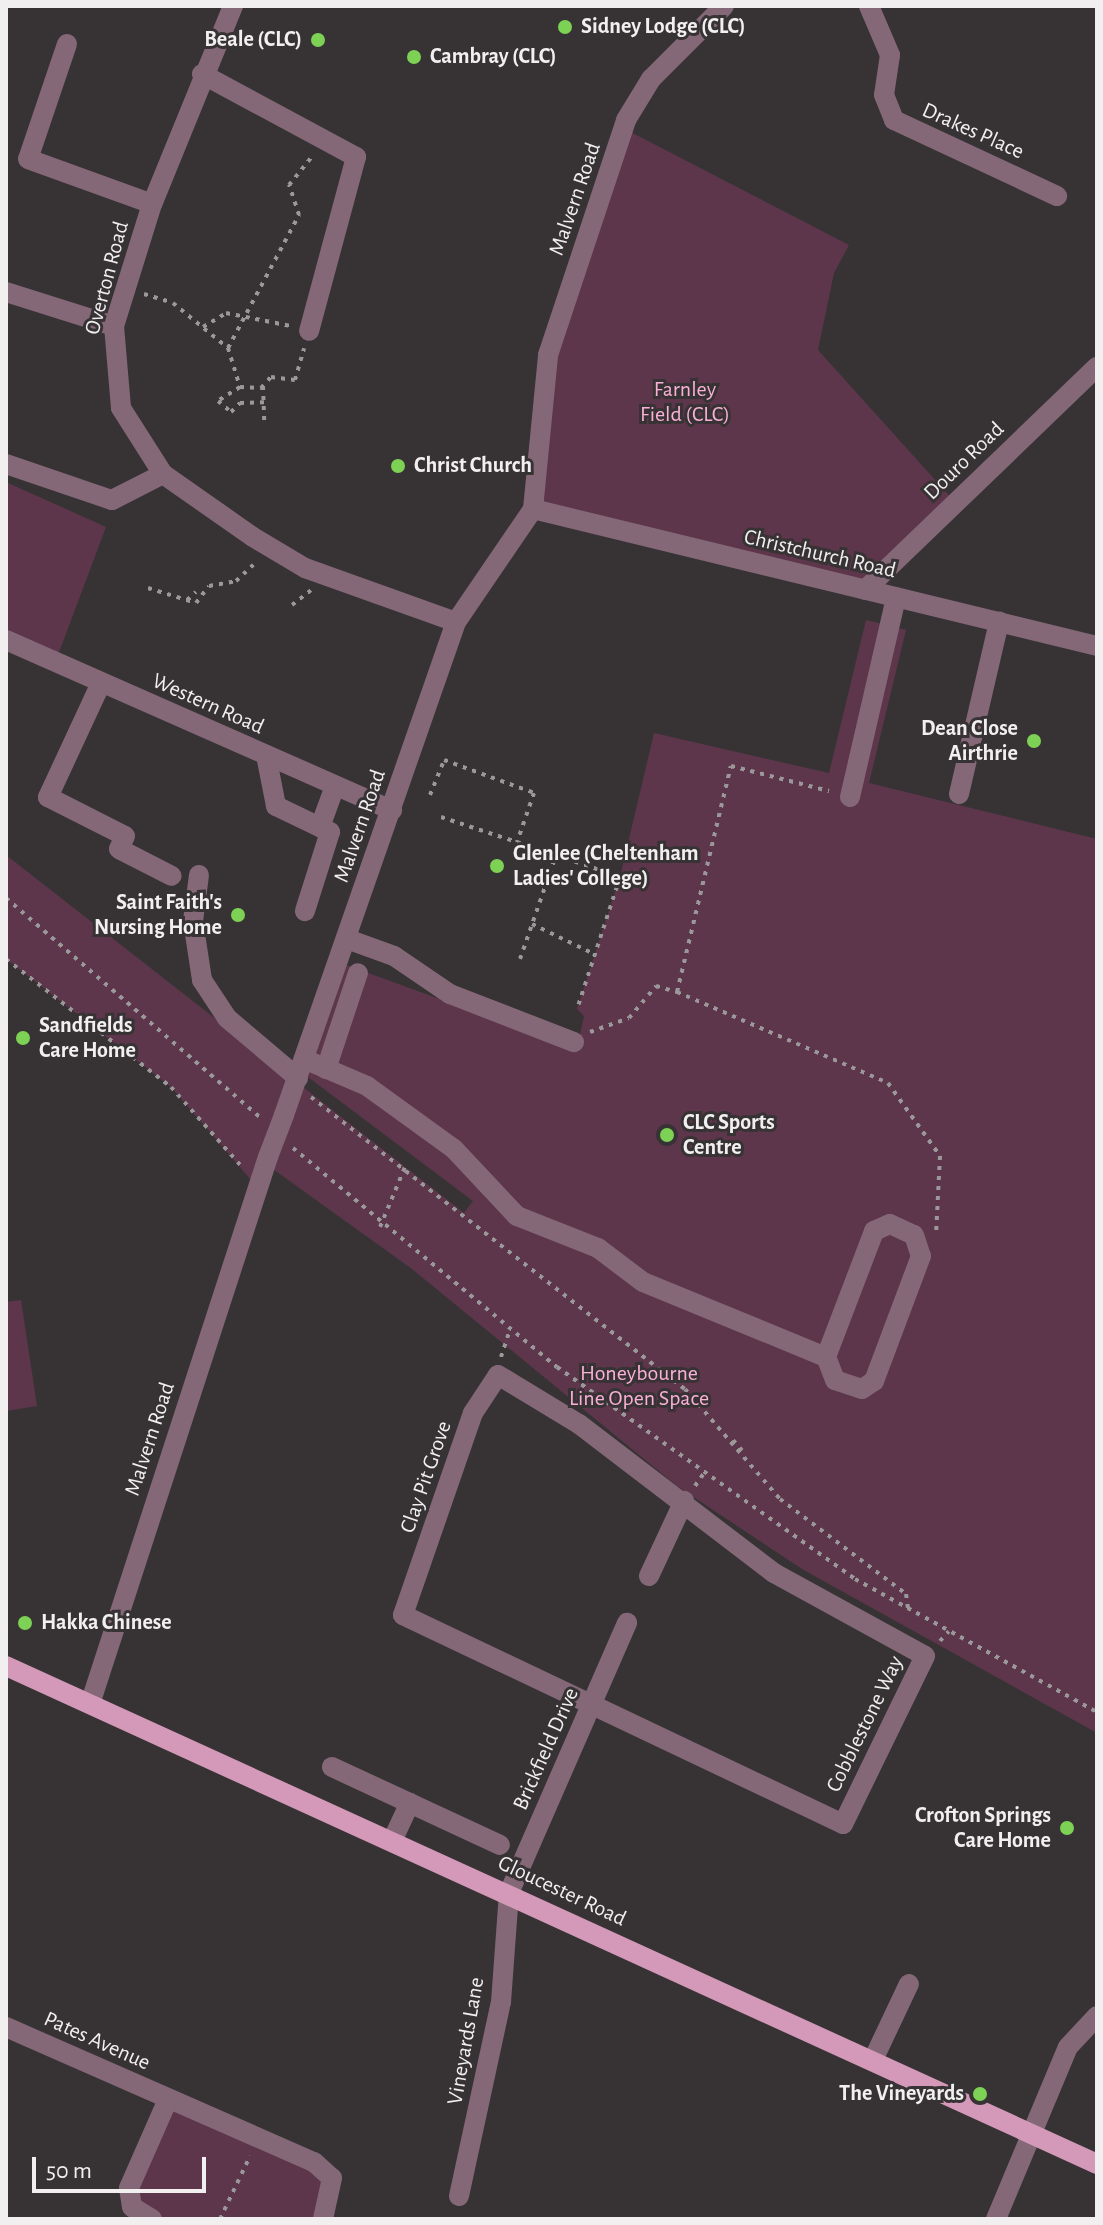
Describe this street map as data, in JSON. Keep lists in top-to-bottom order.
{
  "streets": {
    "main road": ["Gloucester Road"],
    "street": [
      "Drakes Place",
      "Malvern Road",
      "Overton Road",
      "Douro Road",
      "Christchurch Road",
      "Western Road",
      "Clay Pit Grove",
      "Cobblestone Way",
      "Brickfield Drive",
      "Pates Avenue",
      "Vineyards Lane"
    ]
  },
  "crossings": [
    ["Malvern Road", "Overton Road"],
    ["Malvern Road", "Christchurch Road"],
    ["Malvern Road", "Western Road"],
    ["Malvern Road", "Gloucester Road"],
    ["Douro Road", "Christchurch Road"],
    ["Clay Pit Grove", "Cobblestone Way"],
    ["Clay Pit Grove", "Brickfield Drive"],
    ["Cobblestone Way", "Brickfield Drive"],
    ["Brickfield Drive", "Gloucester Road"],
    ["Brickfield Drive", "Vineyards Lane"],
    ["Gloucester Road", "Vineyards Lane"]
  ],
  "parks": ["Farnley Field (CLC)", "Honeybourne Line Open Space"],
  "places": [
    "Sidney Lodge (CLC)",
    "Beale (CLC)",
    "Cambray (CLC)",
    "Christ Church",
    "Dean Close Airthrie",
    "Glenlee (Cheltenham Ladies' College)",
    "Saint Faith's Nursing Home",
    "Sandfields Care Home",
    "CLC Sports Centre",
    "Hakka Chinese",
    "Crofton Springs Care Home",
    "The Vineyards"
  ],
  "scale_bar": "50 m"
}
